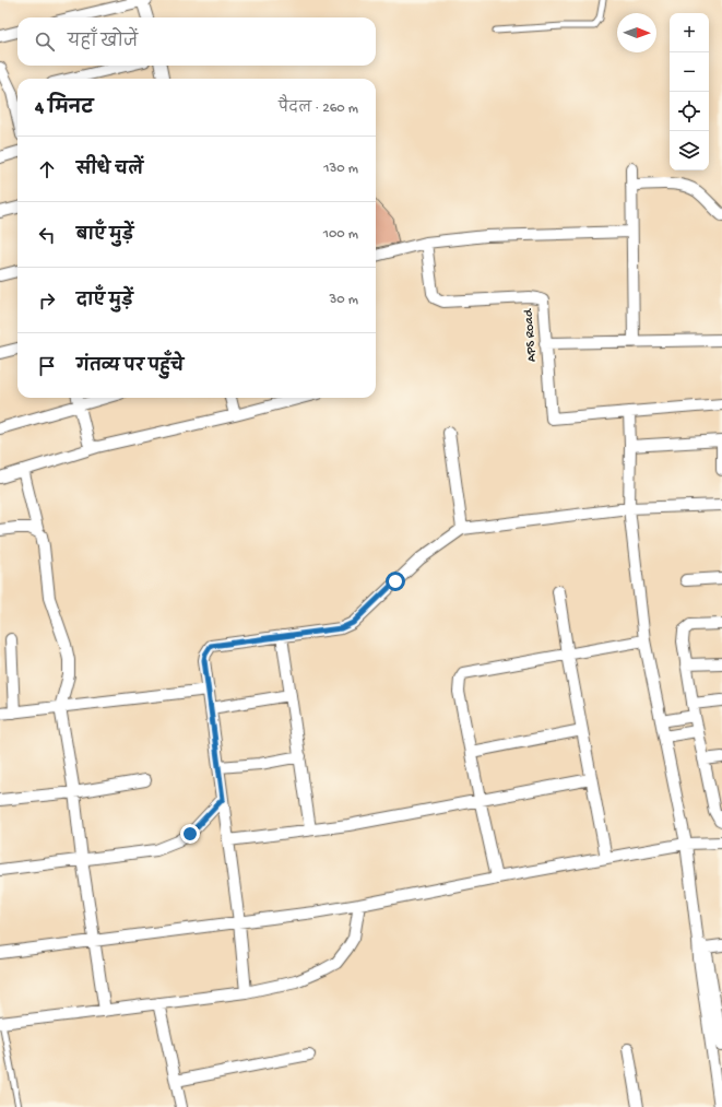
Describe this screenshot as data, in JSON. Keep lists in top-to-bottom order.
{
  "streets": {
    "street": ["APS Road"]
  },
  "north": "right",
  "page": {
    "map_buttons": ["+", "−"],
    "search": "यहाँ खोजें",
    "heading": ["4 मिनट", "पैदल · 260 m"],
    "list": [
      ["सीधे चलें", "130 m"],
      ["बाएँ मुड़ें", "100 m"],
      ["दाएँ मुड़ें", "30 m"],
      "गंतव्य पर पहुँचे"
    ]
  }
}
